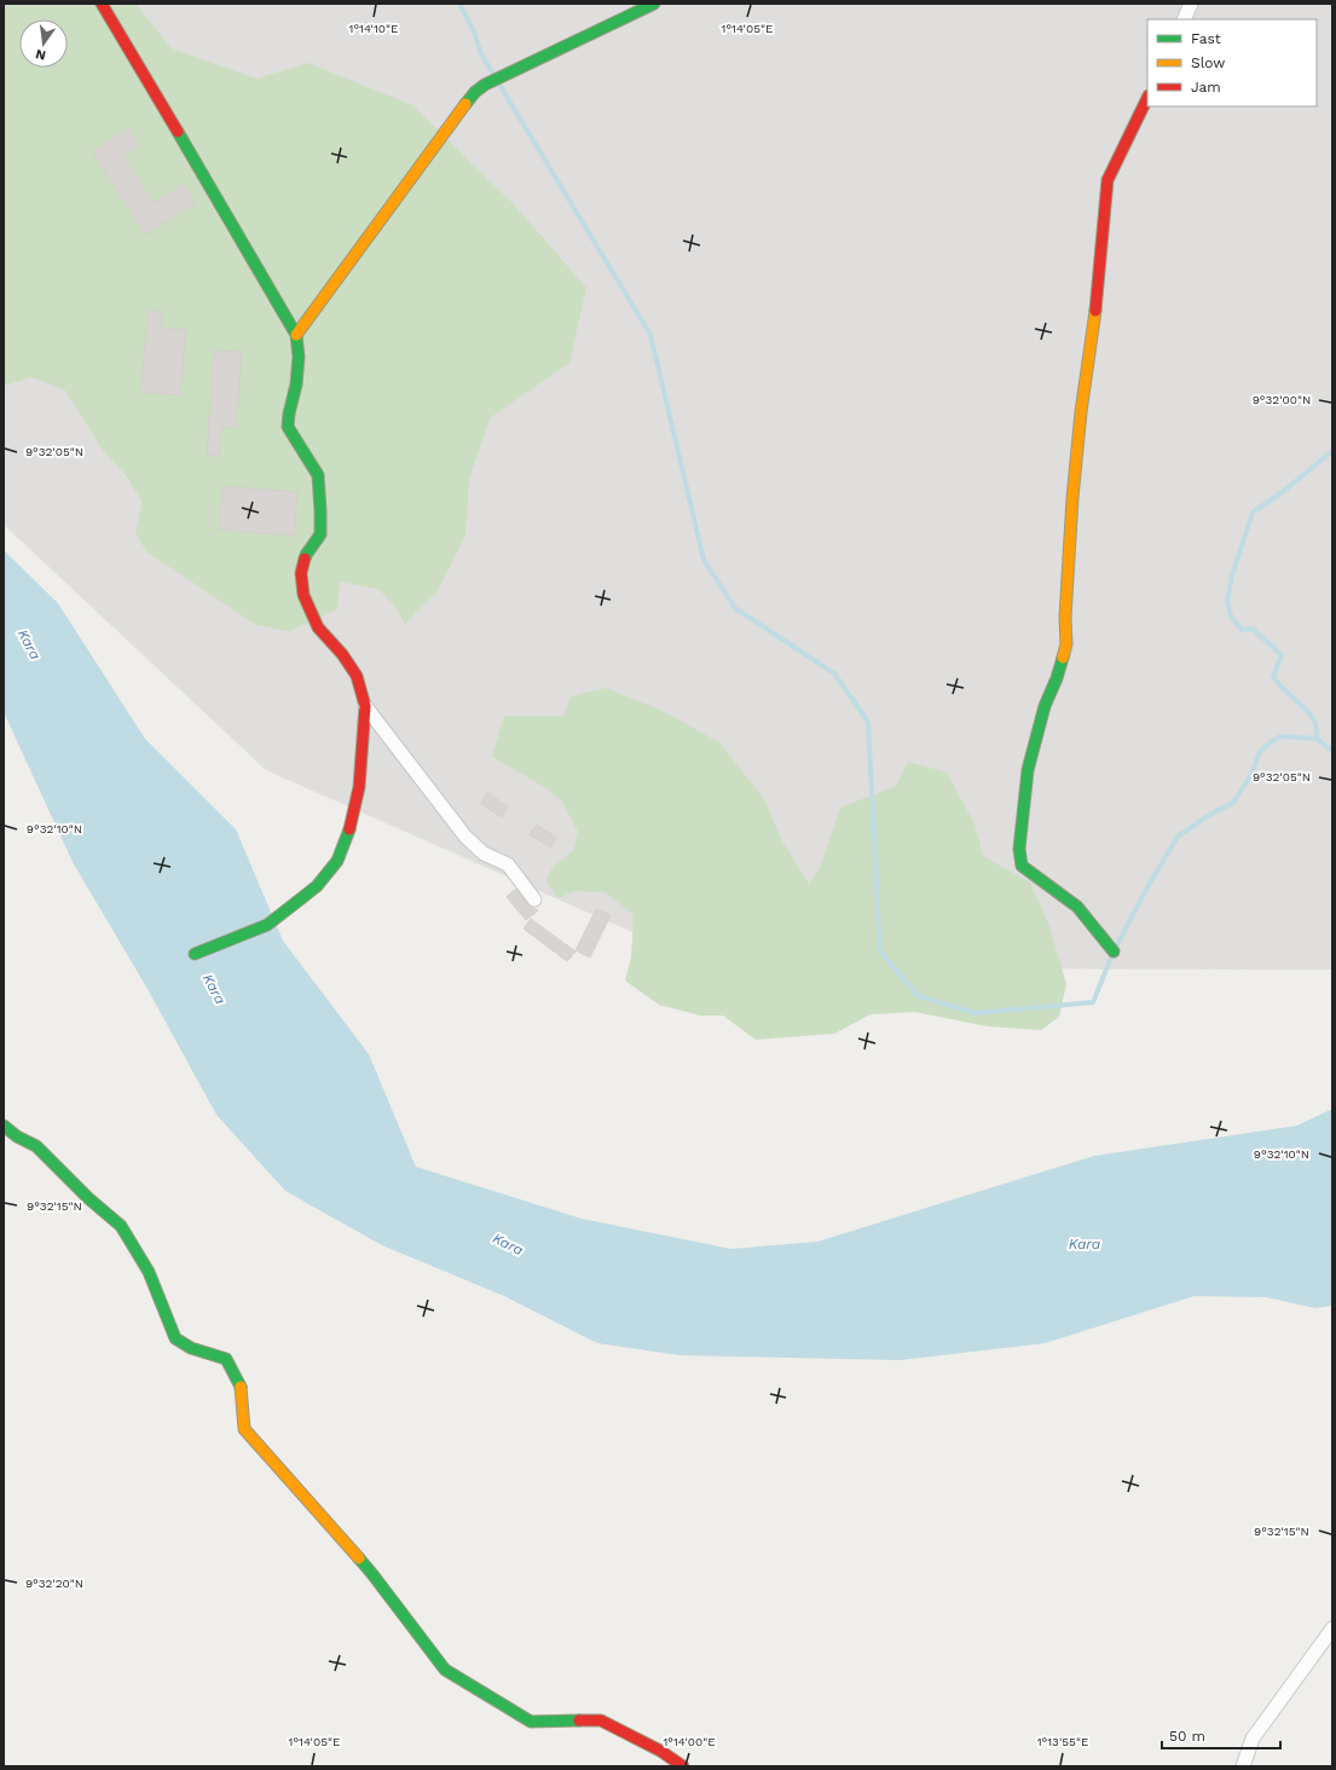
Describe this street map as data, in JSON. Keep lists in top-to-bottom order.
{
  "water": ["Kara"],
  "legend": ["Fast", "Slow", "Jam"],
  "scale_bar": "50 m",
  "north": "bottom",
  "coordinates": [
    "1°14'10\"E",
    "1°14'05\"E",
    "9°32'00\"N",
    "9°32'05\"N",
    "9°32'10\"N",
    "9°32'15\"N",
    "9°32'20\"N",
    "1°14'00\"E",
    "1°13'55\"E"
  ]
}
